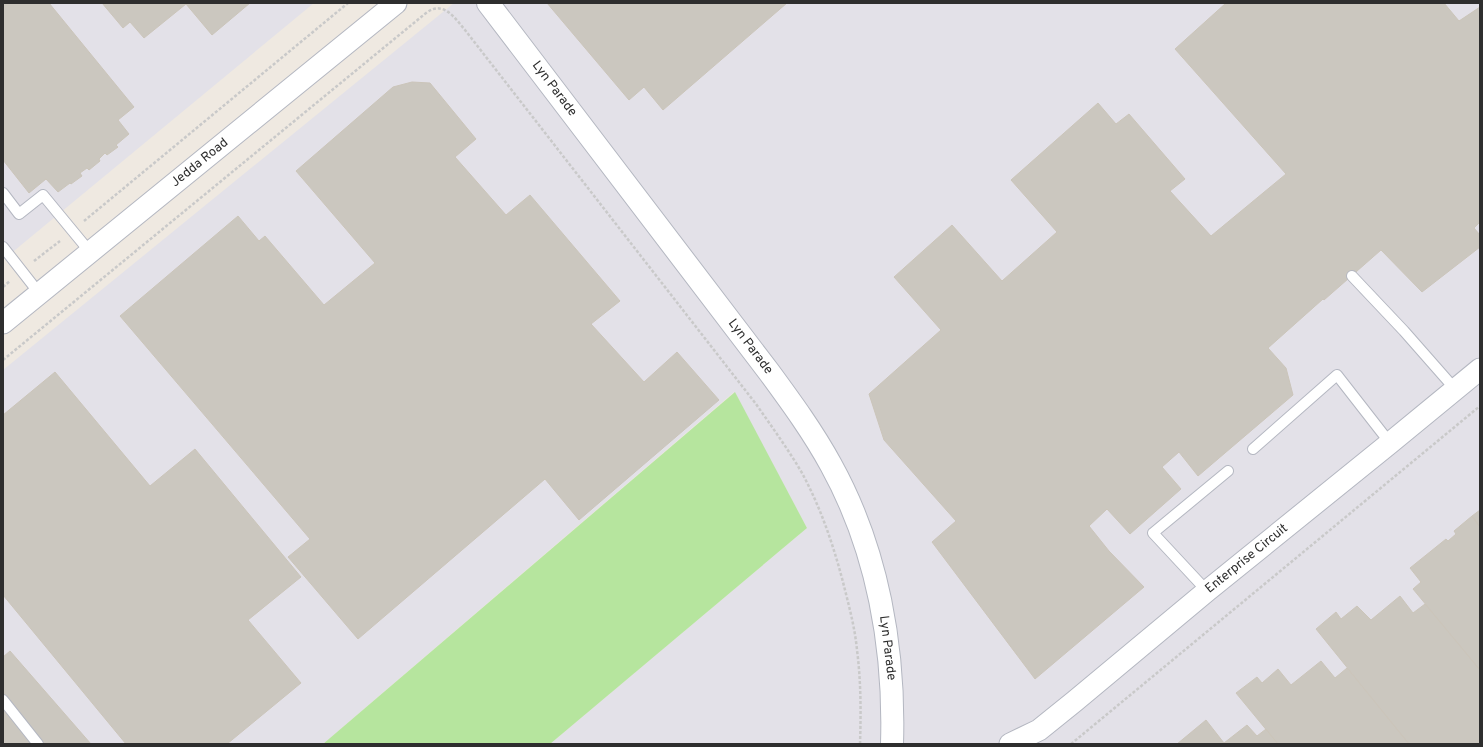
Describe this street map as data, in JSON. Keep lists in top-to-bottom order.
{
  "streets": {
    "street": ["Lyn Parade", "Jedda Road", "Enterprise Circuit"]
  }
}
